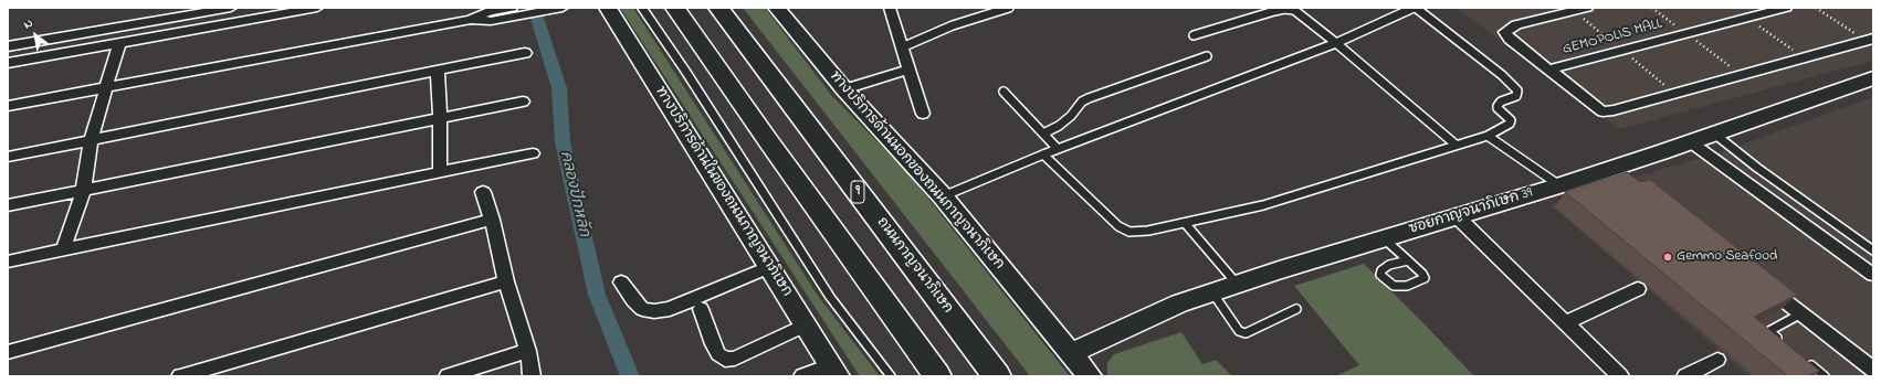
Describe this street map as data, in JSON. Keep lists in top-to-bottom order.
{
  "streets": {
    "highway": ["9", "ถนนกาญจนาภิเษก"],
    "main road": ["ทางบริการด้านนอกของถนนกาญจนาภิเษก", "ทางบริการด้านในของถนนกาญจนาภิเษก", "ซอยกาญจนาภิเษก 39"],
    "street": ["GEMOPOLIS MALL"]
  },
  "crossings": [
    ["ทางบริการด้านนอกของถนนกาญจนาภิเษก", "ซอยกาญจนาภิเษก 39"]
  ],
  "water": ["คลองปักหลัก"],
  "places": ["Gemmo Seafood"],
  "north": "top left"
}
